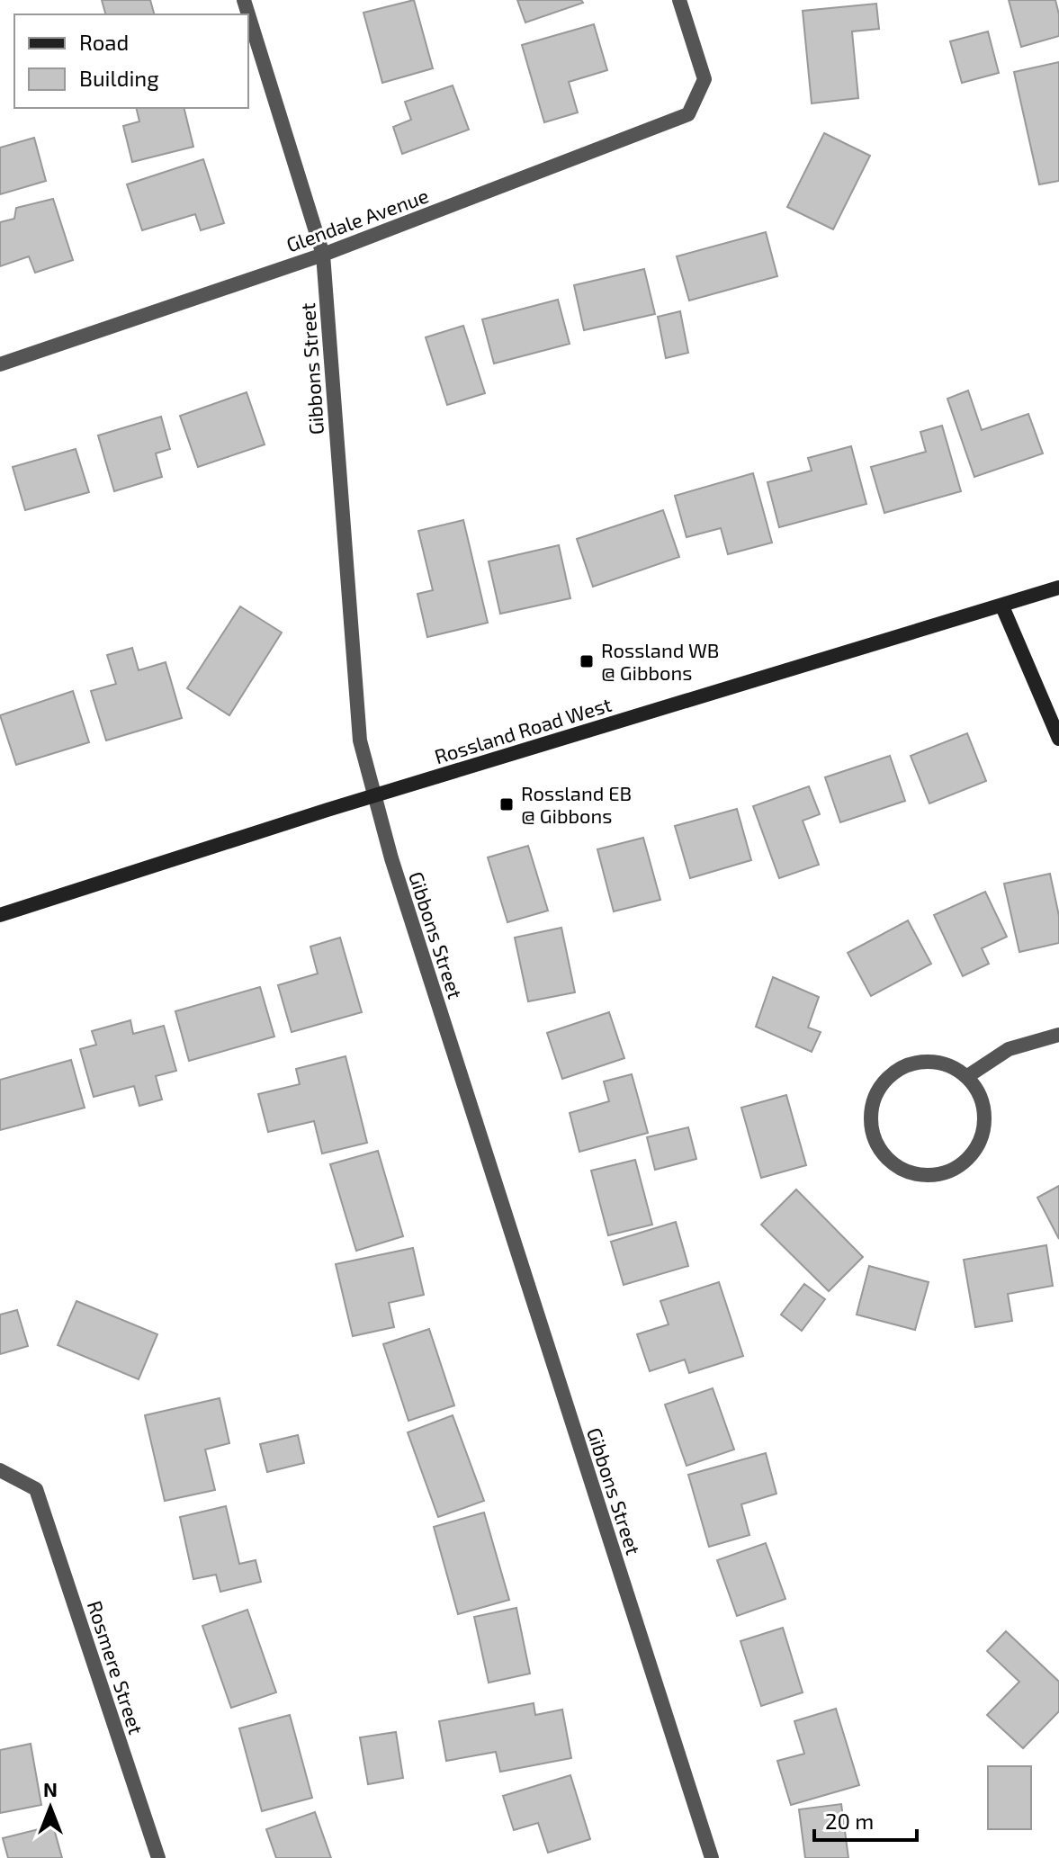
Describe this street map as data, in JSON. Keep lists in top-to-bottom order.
{
  "streets": {
    "main road": ["Rossland Road West"],
    "street": ["Glendale Avenue", "Gibbons Street", "Rosmere Street"]
  },
  "crossings": [
    ["Glendale Avenue", "Gibbons Street"],
    ["Gibbons Street", "Rossland Road West"]
  ],
  "places": {
    "transit": ["Rossland WB @ Gibbons", "Rossland EB @ Gibbons"]
  },
  "legend": ["Road", "Building"],
  "scale_bar": "20 m",
  "north": "top"
}
